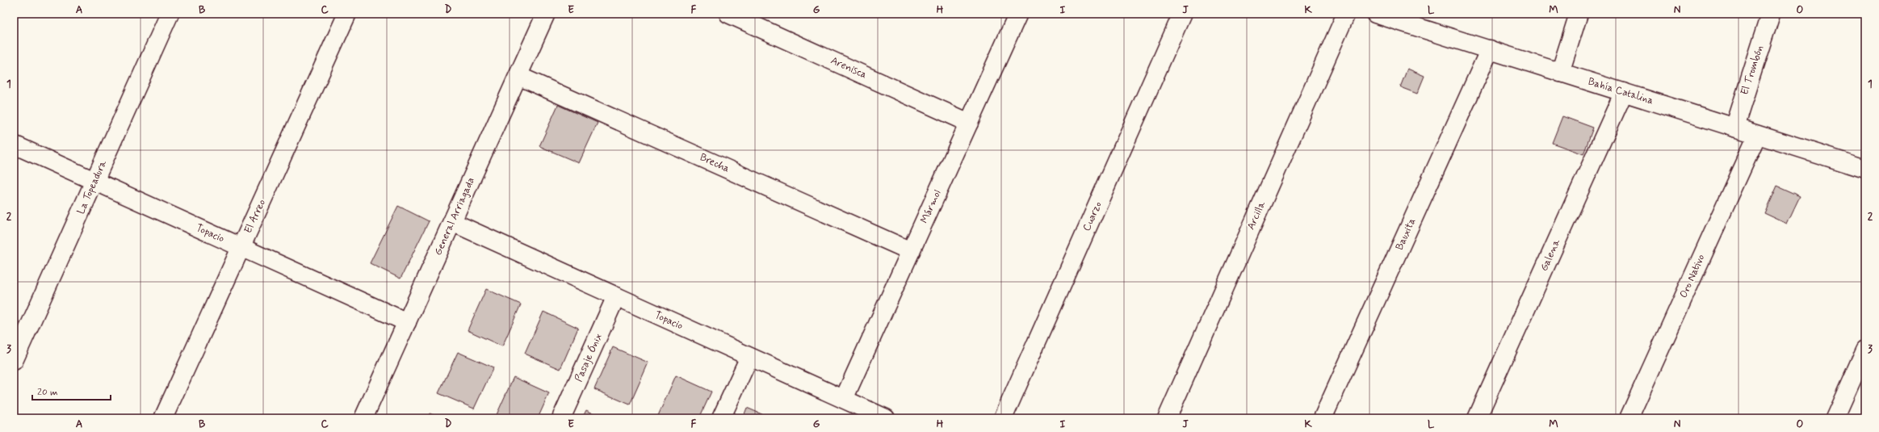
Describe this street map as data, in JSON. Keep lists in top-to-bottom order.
{
  "streets": {
    "street": [
      "Arenisca",
      "El Trombón",
      "Bahía Catalina",
      "Brecha",
      "La Topeadura",
      "Mármol",
      "Arcilla",
      "El Arreo",
      "General Arriagada",
      "Cuarzo",
      "Topacio",
      "Bauxita",
      "Galena",
      "Oro Nativo",
      "Pasaje Ónix"
    ]
  },
  "crossings": [
    ["Arenisca", "Mármol"],
    ["El Trombón", "Bahía Catalina"],
    ["Bahía Catalina", "Bauxita"],
    ["Bahía Catalina", "Galena"],
    ["Bahía Catalina", "Oro Nativo"],
    ["Brecha", "Mármol"],
    ["Brecha", "General Arriagada"],
    ["La Topeadura", "Topacio"],
    ["Mármol", "Topacio"],
    ["El Arreo", "Topacio"],
    ["General Arriagada", "Topacio"],
    ["Topacio", "Pasaje Ónix"]
  ],
  "scale_bar": "20 m",
  "grid": {
    "columns": [
      "A",
      "B",
      "C",
      "D",
      "E",
      "F",
      "G",
      "H",
      "I",
      "J",
      "K",
      "L",
      "M",
      "N",
      "O"
    ],
    "rows": ["1", "2", "3"]
  }
}
